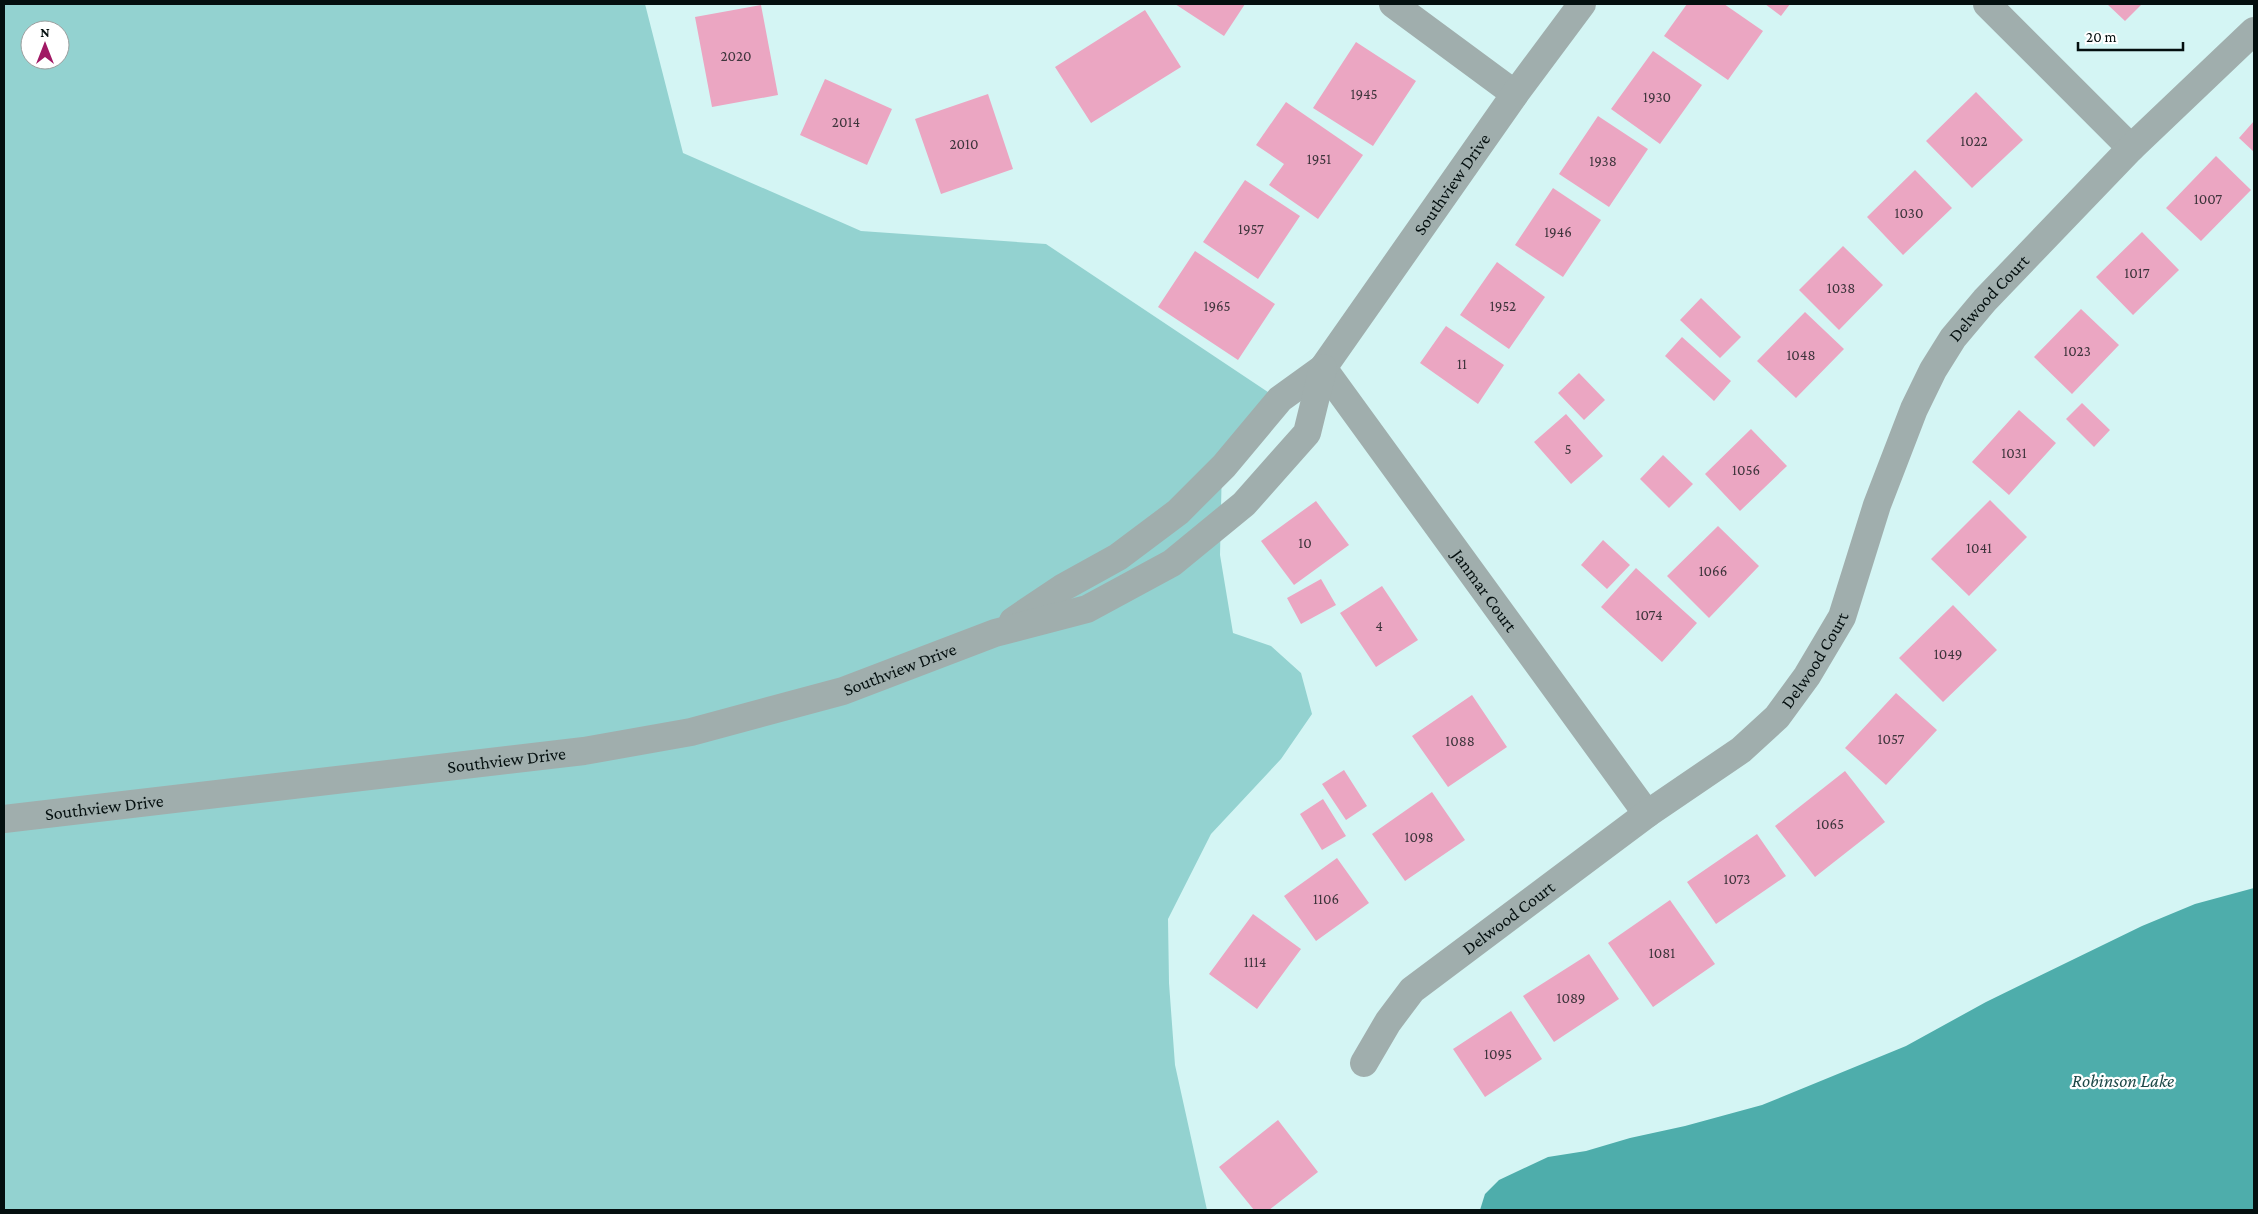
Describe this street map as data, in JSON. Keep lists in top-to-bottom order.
{
  "streets": {
    "street": ["Southview Drive", "Delwood Court", "Janmar Court"]
  },
  "crossings": [
    ["Southview Drive", "Janmar Court"],
    ["Delwood Court", "Janmar Court"]
  ],
  "water": ["Robinson Lake"],
  "house_numbers": [
    "2020",
    "1945",
    "1930",
    "2014",
    "1022",
    "2010",
    "1951",
    "1938",
    "1007",
    "1030",
    "1957",
    "1946",
    "1017",
    "1038",
    "1965",
    "1952",
    "1023",
    "1048",
    "11",
    "5",
    "1031",
    "1056",
    "10",
    "1041",
    "1066",
    "1074",
    "4",
    "1049",
    "1057",
    "1088",
    "1065",
    "1098",
    "1073",
    "1106",
    "1081",
    "1114",
    "1089",
    "1095"
  ],
  "scale_bar": "20 m",
  "north": "top"
}
